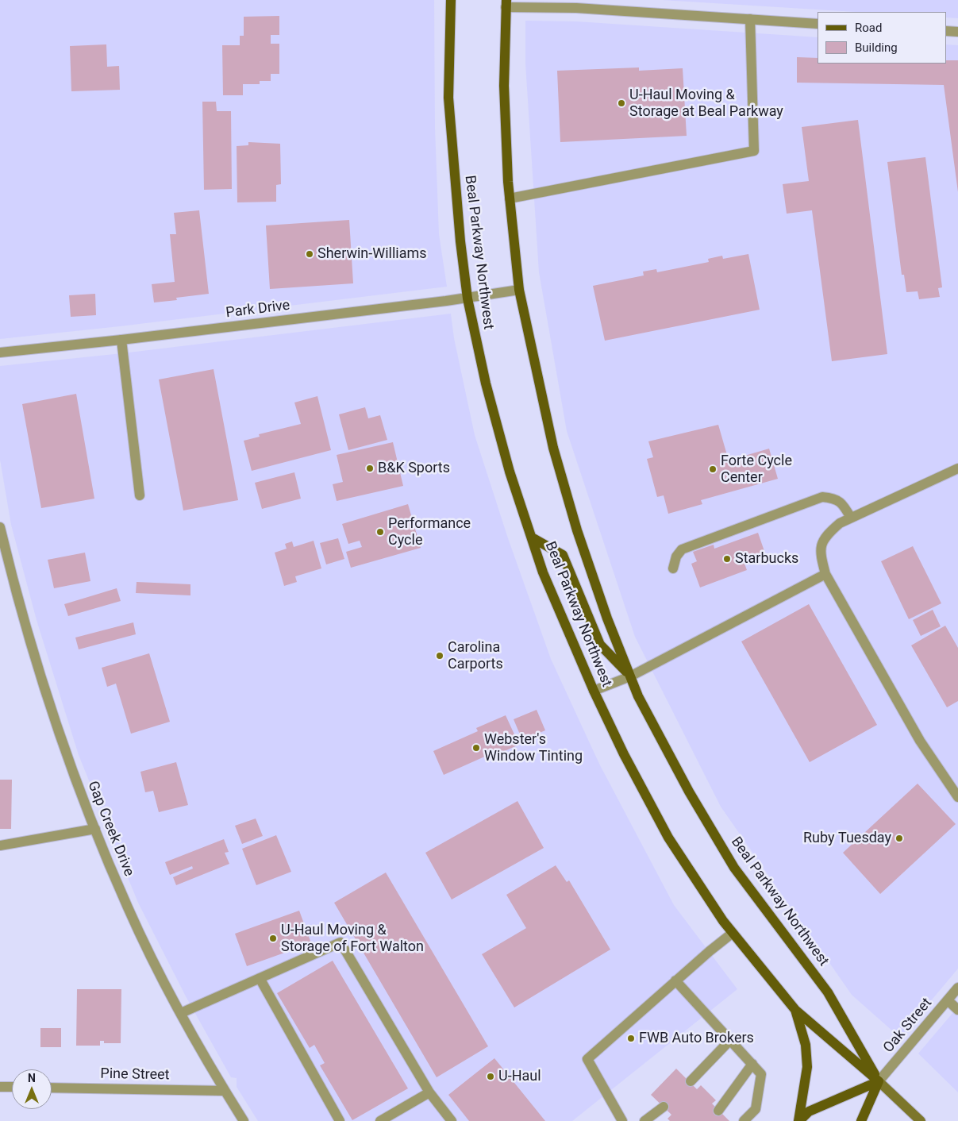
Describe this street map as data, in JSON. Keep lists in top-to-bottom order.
{
  "streets": {
    "main road": ["Beal Parkway Northwest"],
    "street": [
      "Park Drive",
      "Gap Creek Drive",
      "Oak Street",
      "Pine Street"
    ]
  },
  "crossings": [
    ["Beal Parkway Northwest", "Park Drive"],
    ["Beal Parkway Northwest", "Oak Street"],
    ["Gap Creek Drive", "Pine Street"]
  ],
  "places": [
    "U-Haul Moving & Storage at Beal Parkway",
    "Sherwin-Williams",
    "B&K Sports",
    "Forte Cycle Center",
    "Performance Cycle",
    "Starbucks",
    "Carolina Carports",
    "Webster's Window Tinting",
    "Ruby Tuesday",
    "U-Haul Moving & Storage of Fort Walton",
    "FWB Auto Brokers",
    "U-Haul"
  ],
  "legend": ["Road", "Building"],
  "north": "top"
}
